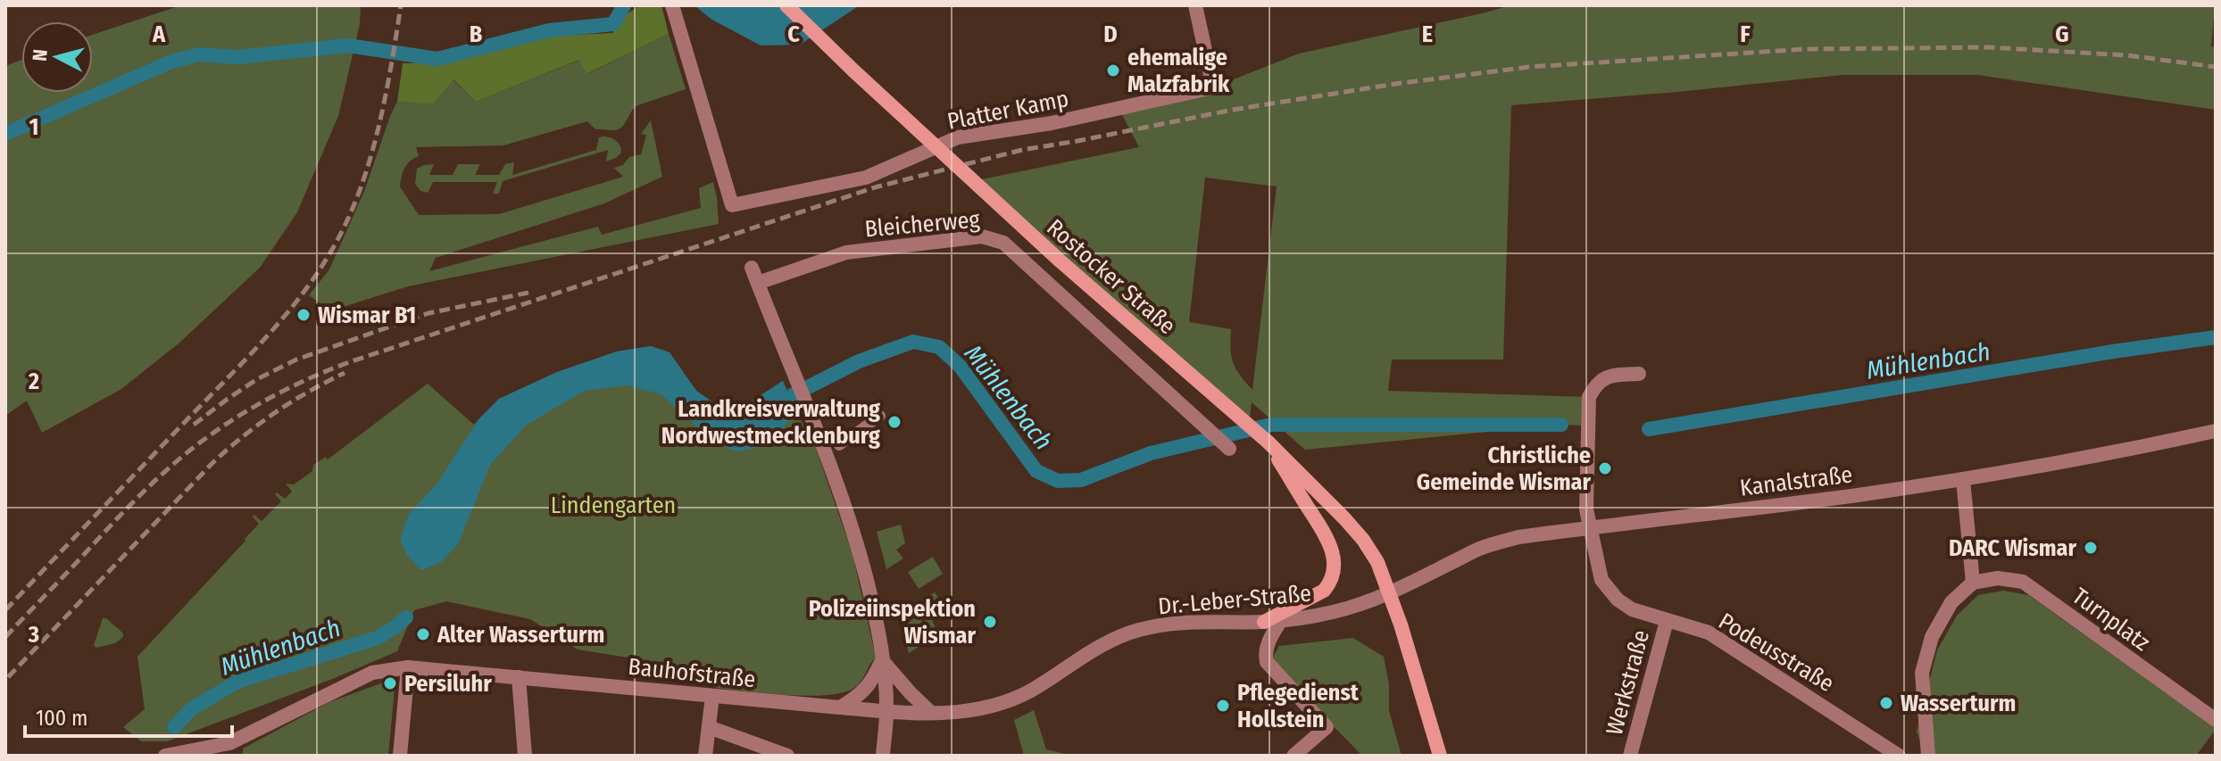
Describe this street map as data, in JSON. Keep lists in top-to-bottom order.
{
  "streets": {
    "main road": ["Rostocker Straße"],
    "street": [
      "Platter Kamp",
      "Bleicherweg",
      "Kanalstraße",
      "Dr.-Leber-Straße",
      "Turnplatz",
      "Podeusstraße",
      "Bauhofstraße",
      "Werkstraße"
    ]
  },
  "crossings": [
    ["Rostocker Straße", "Kanalstraße"],
    ["Rostocker Straße", "Dr.-Leber-Straße"],
    ["Kanalstraße", "Dr.-Leber-Straße"],
    ["Kanalstraße", "Podeusstraße"],
    ["Dr.-Leber-Straße", "Bauhofstraße"],
    ["Podeusstraße", "Werkstraße"]
  ],
  "water": ["Mühlenbach"],
  "parks": ["Lindengarten"],
  "places": [
    "ehemalige Malzfabrik",
    "Wismar B1",
    "Landkreisverwaltung Nordwestmecklenburg",
    "Christliche Gemeinde Wismar",
    "DARC Wismar",
    "Polizeiinspektion Wismar",
    "Alter Wasserturm",
    "Persiluhr",
    "Wasserturm",
    "Pflegedienst Hollstein"
  ],
  "scale_bar": "100 m",
  "north": "left",
  "grid": {
    "columns": [
      "A",
      "B",
      "C",
      "D",
      "E",
      "F",
      "G"
    ],
    "rows": ["1", "2", "3"]
  }
}
